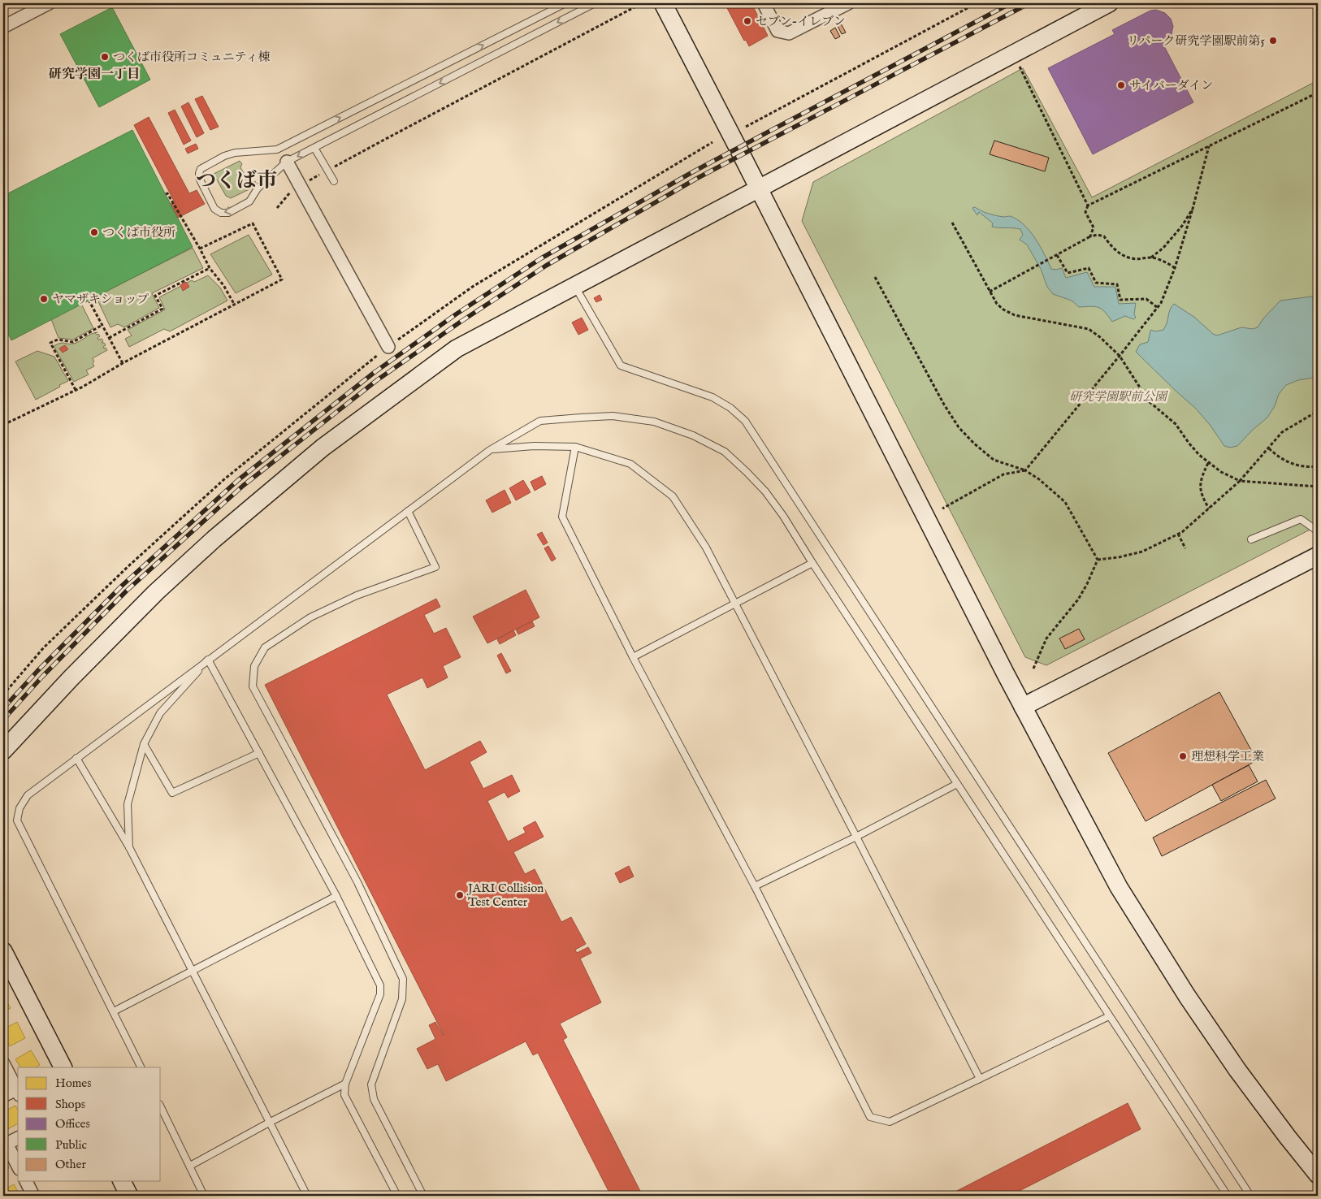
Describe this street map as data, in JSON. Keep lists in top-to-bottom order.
{
  "districts": ["研究学園一丁目", "つくば市"],
  "parks": ["研究学園駅前公園"],
  "places": [
    "セブン-イレブン",
    "リパーク研究学園駅前第5",
    "つくば市役所コミュニティ棟",
    "サイバーダイン",
    "つくば市役所",
    "ヤマザキショップ",
    "理想科学工業",
    "JARI Collision Test Center"
  ],
  "legend": [
    "Homes",
    "Shops",
    "Offices",
    "Public",
    "Other"
  ]
}
